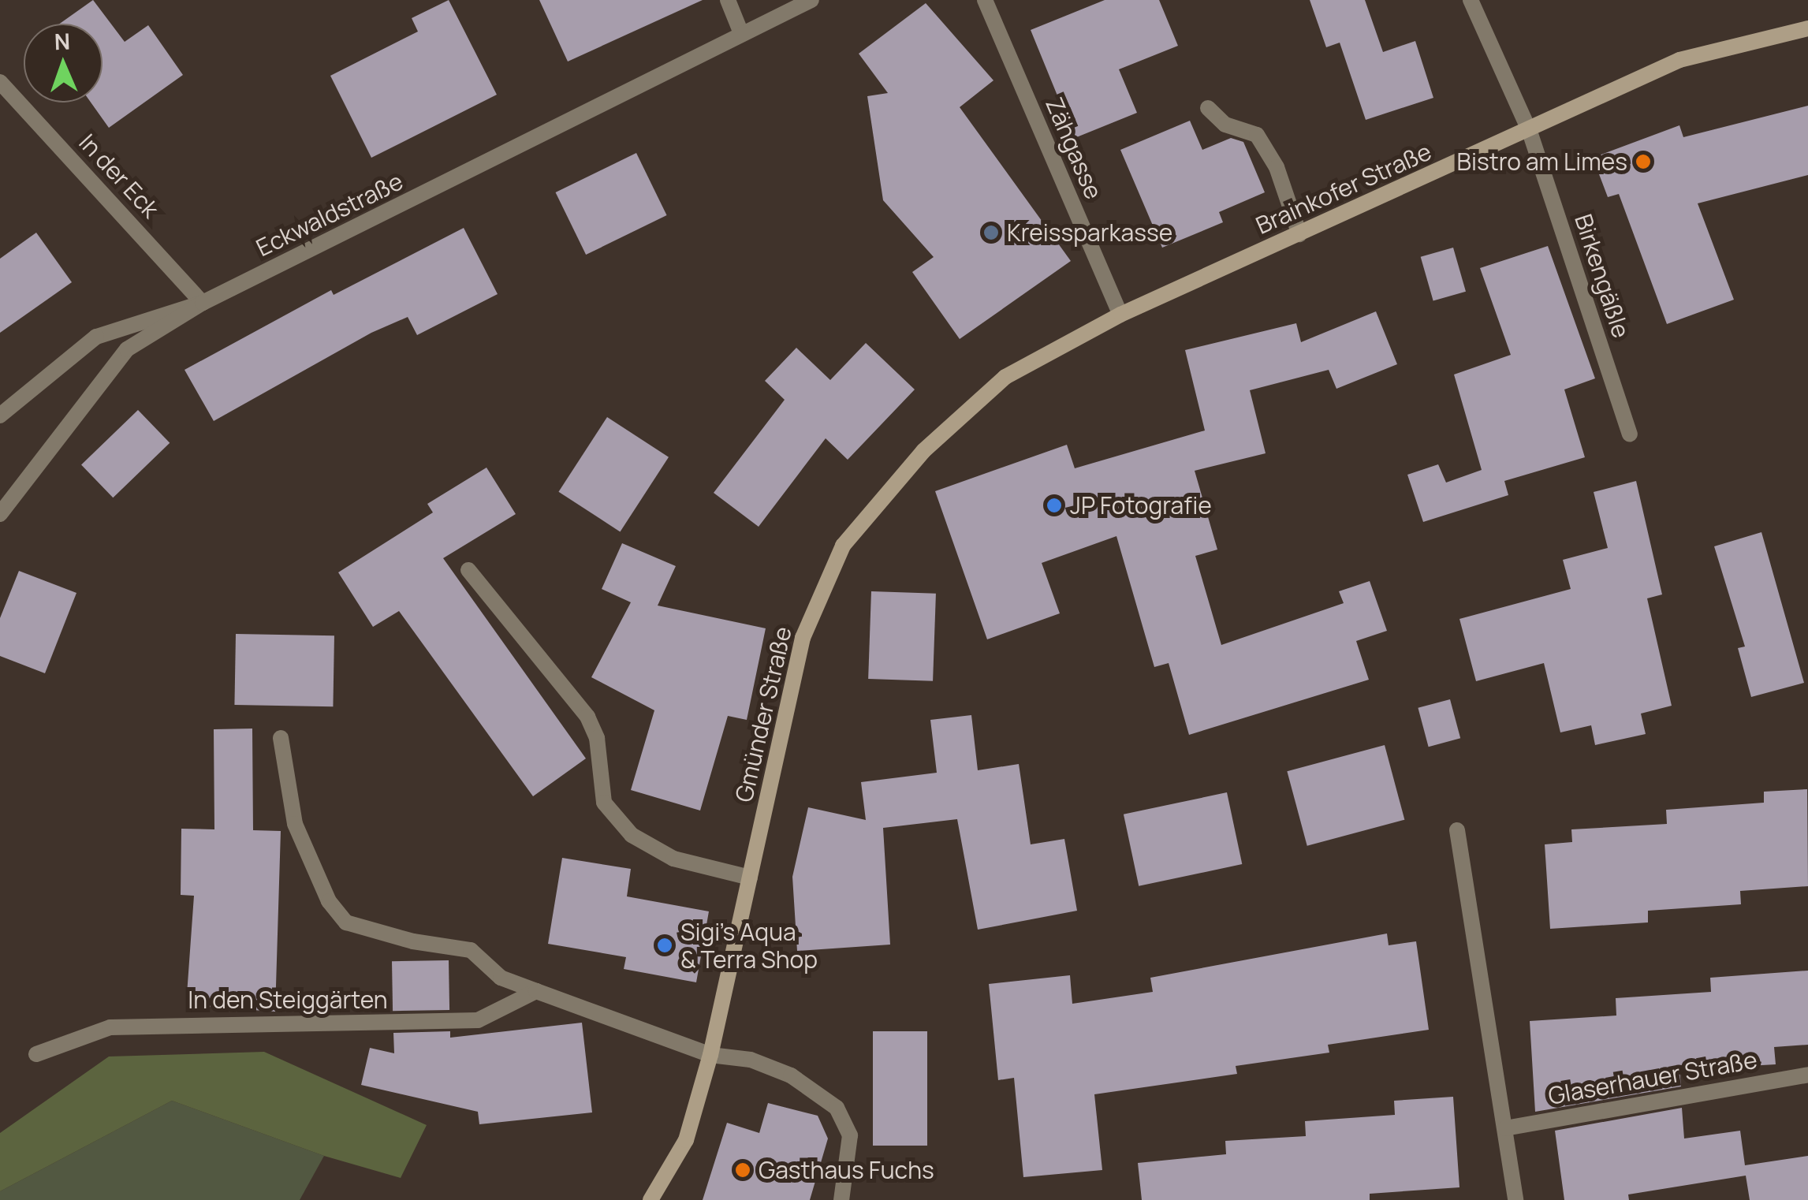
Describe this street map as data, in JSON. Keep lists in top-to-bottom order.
{
  "streets": {
    "main road": ["Brainkofer Straße", "Gmünder Straße"],
    "street": [
      "Zähgasse",
      "In der Eck",
      "Eckwaldstraße",
      "Birkengäßle",
      "In den Steiggärten",
      "Glaserhauer Straße"
    ]
  },
  "crossings": [
    ["Zähgasse", "Brainkofer Straße"],
    ["Zähgasse", "Gmünder Straße"],
    ["In der Eck", "Eckwaldstraße"],
    ["Brainkofer Straße", "Birkengäßle"],
    ["Brainkofer Straße", "Gmünder Straße"]
  ],
  "places": [
    "Bistro am Limes",
    "Kreissparkasse",
    "JP Fotografie",
    "Sigi's Aqua & Terra Shop",
    "Gasthaus Fuchs"
  ],
  "north": "top"
}
